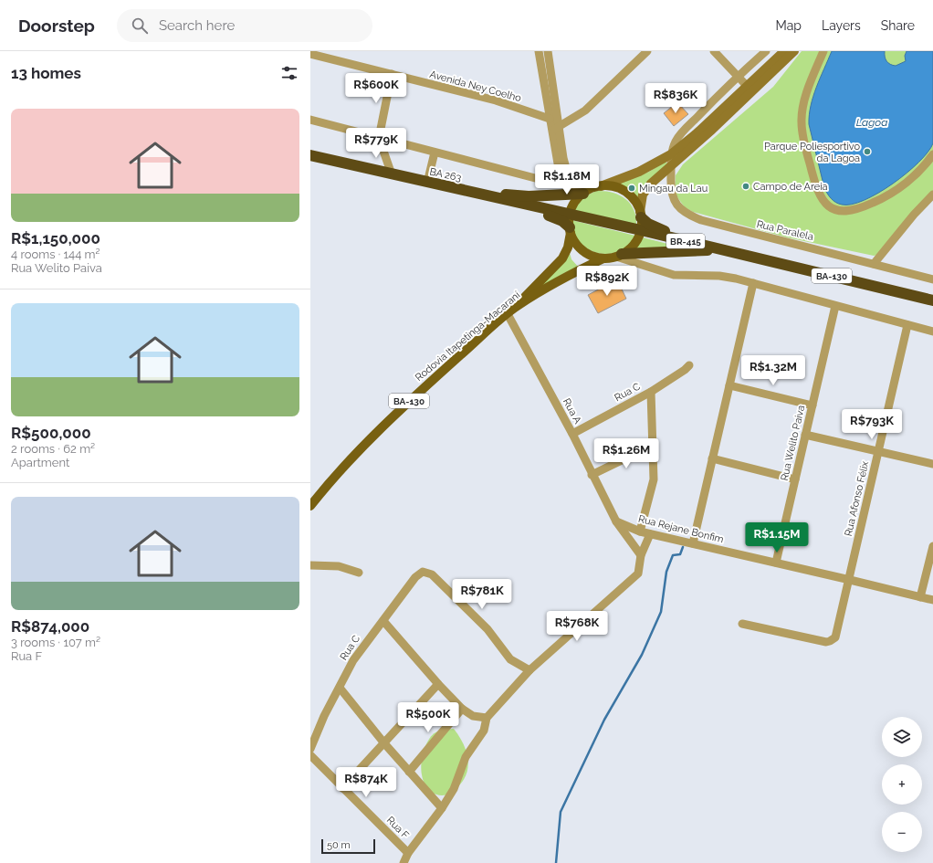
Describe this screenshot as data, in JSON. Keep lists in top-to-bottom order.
{
  "streets": {
    "highway": ["BA 263", "BR-415", "BA-130"],
    "main road": ["Rodovia Itapetinga-Macaraní"],
    "street": [
      "Avenida Ney Coelho",
      "Rua Paralela",
      "Rua C",
      "Rua A",
      "Rua Welito Paiva",
      "Rua Afonso Félix",
      "Rua Rejane Bonfim",
      "Rua F"
    ]
  },
  "crossings": [
    ["BA 263", "BR-415"],
    ["BR-415", "BA-130"],
    ["Rodovia Itapetinga-Macaraní", "Rua A"],
    ["Rua C", "Rua A"],
    ["Rua A", "Rua Rejane Bonfim"],
    ["Rua Welito Paiva", "Rua Rejane Bonfim"],
    ["Rua Afonso Félix", "Rua Rejane Bonfim"]
  ],
  "water": ["Lagoa"],
  "places": ["Parque Poliesportivo da Lagoa", "Campo de Areia", "Mingau da Lau"],
  "scale_bar": "50 m",
  "page": {
    "header": "Doorstep",
    "search": "Search here",
    "nav": ["Map", "Layers", "Share"],
    "heading": "13 homes",
    "price": [
      "R$600K",
      "R$836K",
      "R$779K",
      "R$1.18M",
      "R$892K",
      "R$1.32M",
      "R$793K",
      "R$1.26M",
      "R$1.15M",
      "R$781K",
      "R$768K",
      "R$500K",
      "R$874K"
    ],
    "list": [
      {
        "name": "R$1,150,000",
        "note": "4 rooms · 144 m² · Rua Welito Paiva"
      },
      {
        "name": "R$500,000",
        "note": "2 rooms · 62 m² · Apartment"
      },
      {
        "name": "R$874,000",
        "note": "3 rooms · 107 m² · Rua F"
      }
    ],
    "map_buttons": ["+", "−"],
    "scale": "50 m"
  }
}
